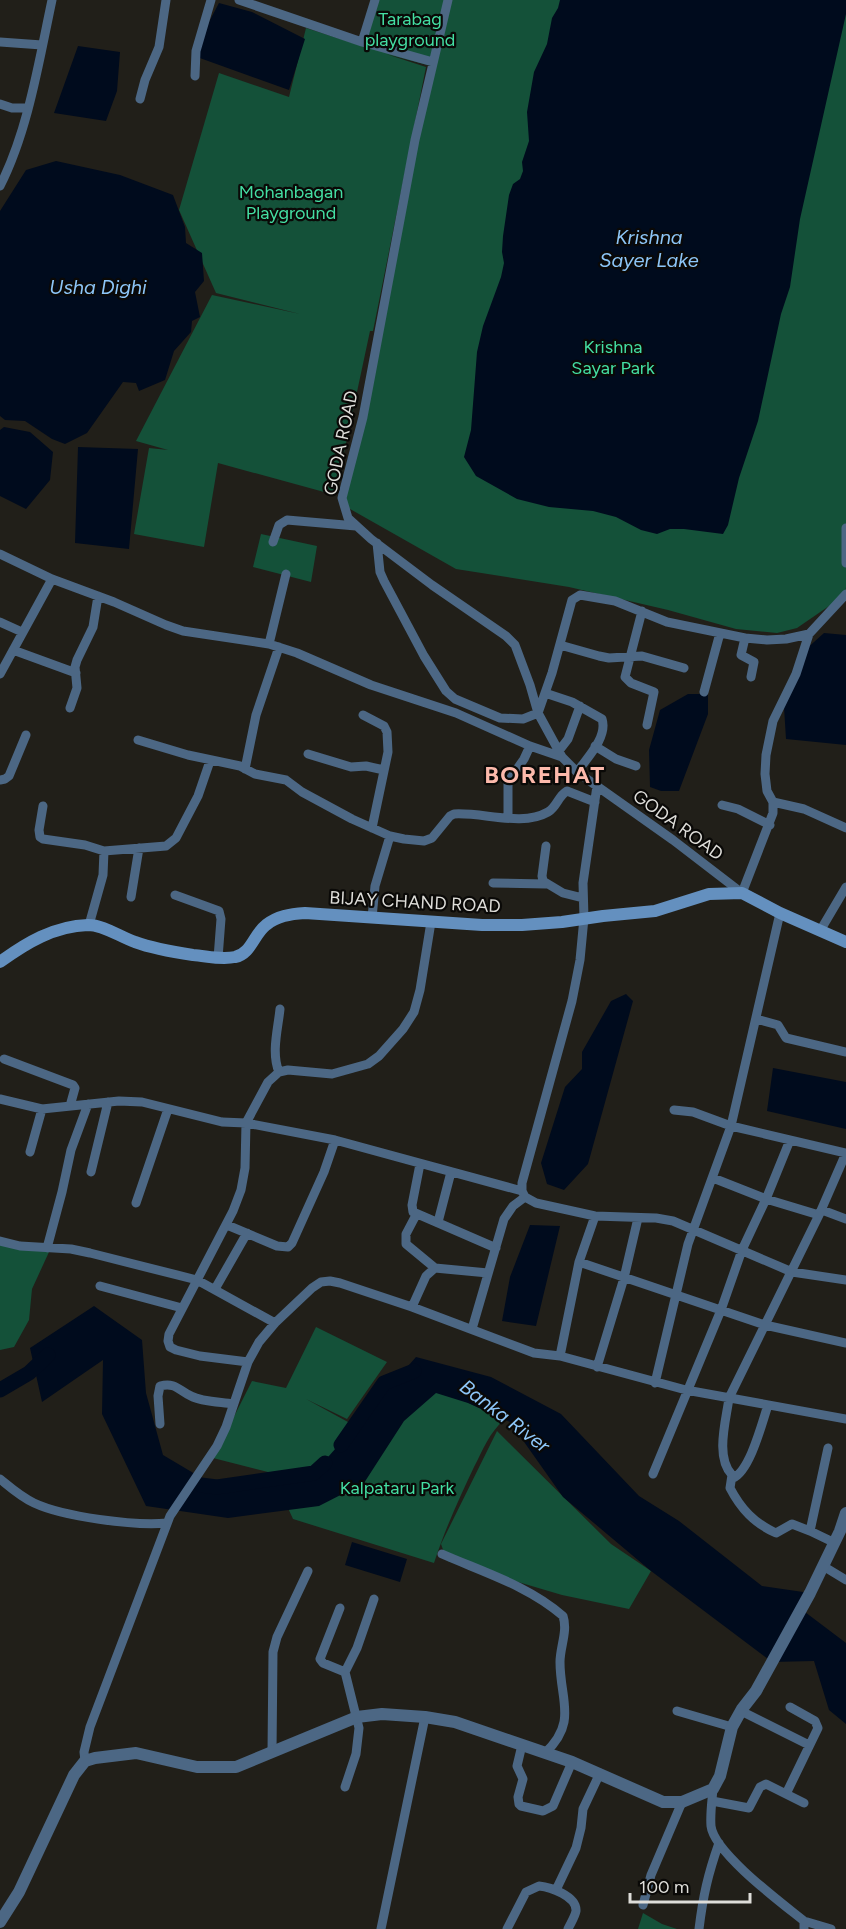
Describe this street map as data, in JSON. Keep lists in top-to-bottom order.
{
  "streets": {
    "main road": ["BIJAY CHAND ROAD"],
    "street": ["GODA ROAD"]
  },
  "crossings": [
    ["GODA ROAD", "BIJAY CHAND ROAD"]
  ],
  "districts": ["BOREHAT"],
  "water": ["Krishna Sayer Lake", "Usha Dighi", "Banka River"],
  "parks": [
    "Tarabag playground",
    "Mohanbagan Playground",
    "Krishna Sayar Park",
    "Kalpataru Park"
  ],
  "scale_bar": "100 m"
}
